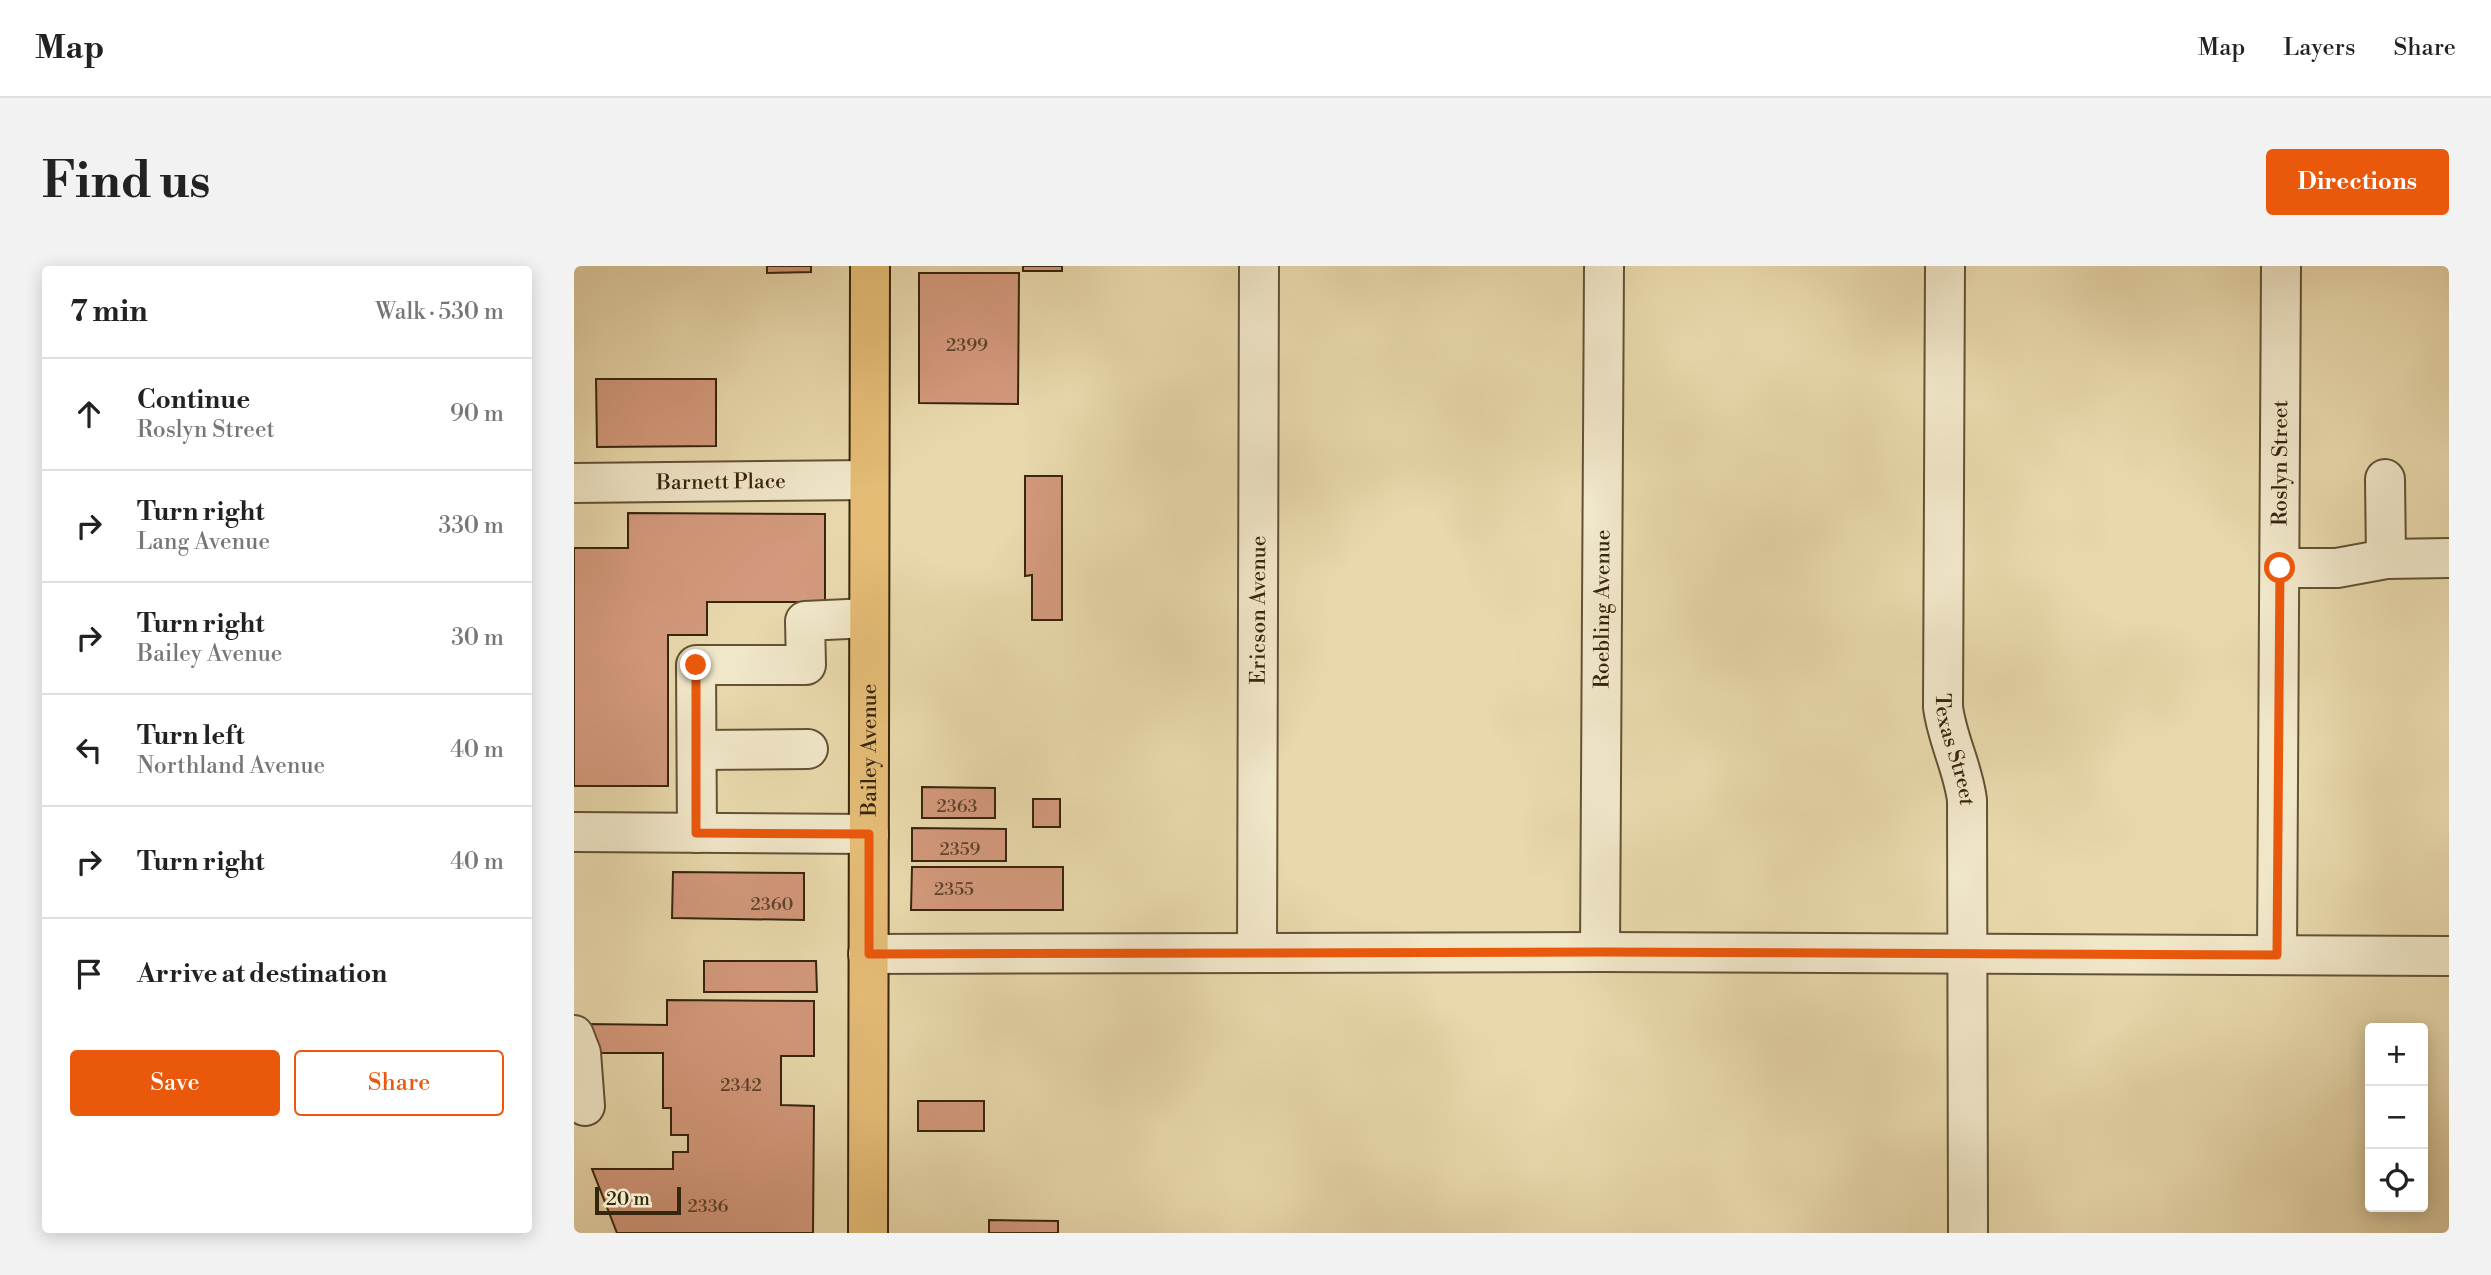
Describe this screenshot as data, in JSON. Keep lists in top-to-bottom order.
{
  "streets": {
    "main road": ["Bailey Avenue"],
    "street": [
      "Roslyn Street",
      "Barnett Place",
      "Roebling Avenue",
      "Ericson Avenue",
      "Texas Street"
    ]
  },
  "crossings": [
    ["Barnett Place", "Bailey Avenue"]
  ],
  "house_numbers": [
    "2399",
    "2363",
    "2359",
    "2355",
    "2360",
    "2342",
    "2336"
  ],
  "scale_bar": "20 m",
  "page": {
    "header": "Map",
    "nav": ["Map", "Layers", "Share"],
    "buttons": [
      "Directions",
      ["Save", "Share"]
    ],
    "title": "Find us",
    "heading": ["7 min", "Walk · 530 m"],
    "list": [
      ["Continue", "Roslyn Street", "90 m"],
      ["Turn right", "Lang Avenue", "330 m"],
      ["Turn right", "Bailey Avenue", "30 m"],
      ["Turn left", "Northland Avenue", "40 m"],
      ["Turn right", "40 m"],
      "Arrive at destination"
    ],
    "map_buttons": ["+", "−"],
    "scale": "20 m"
  }
}
